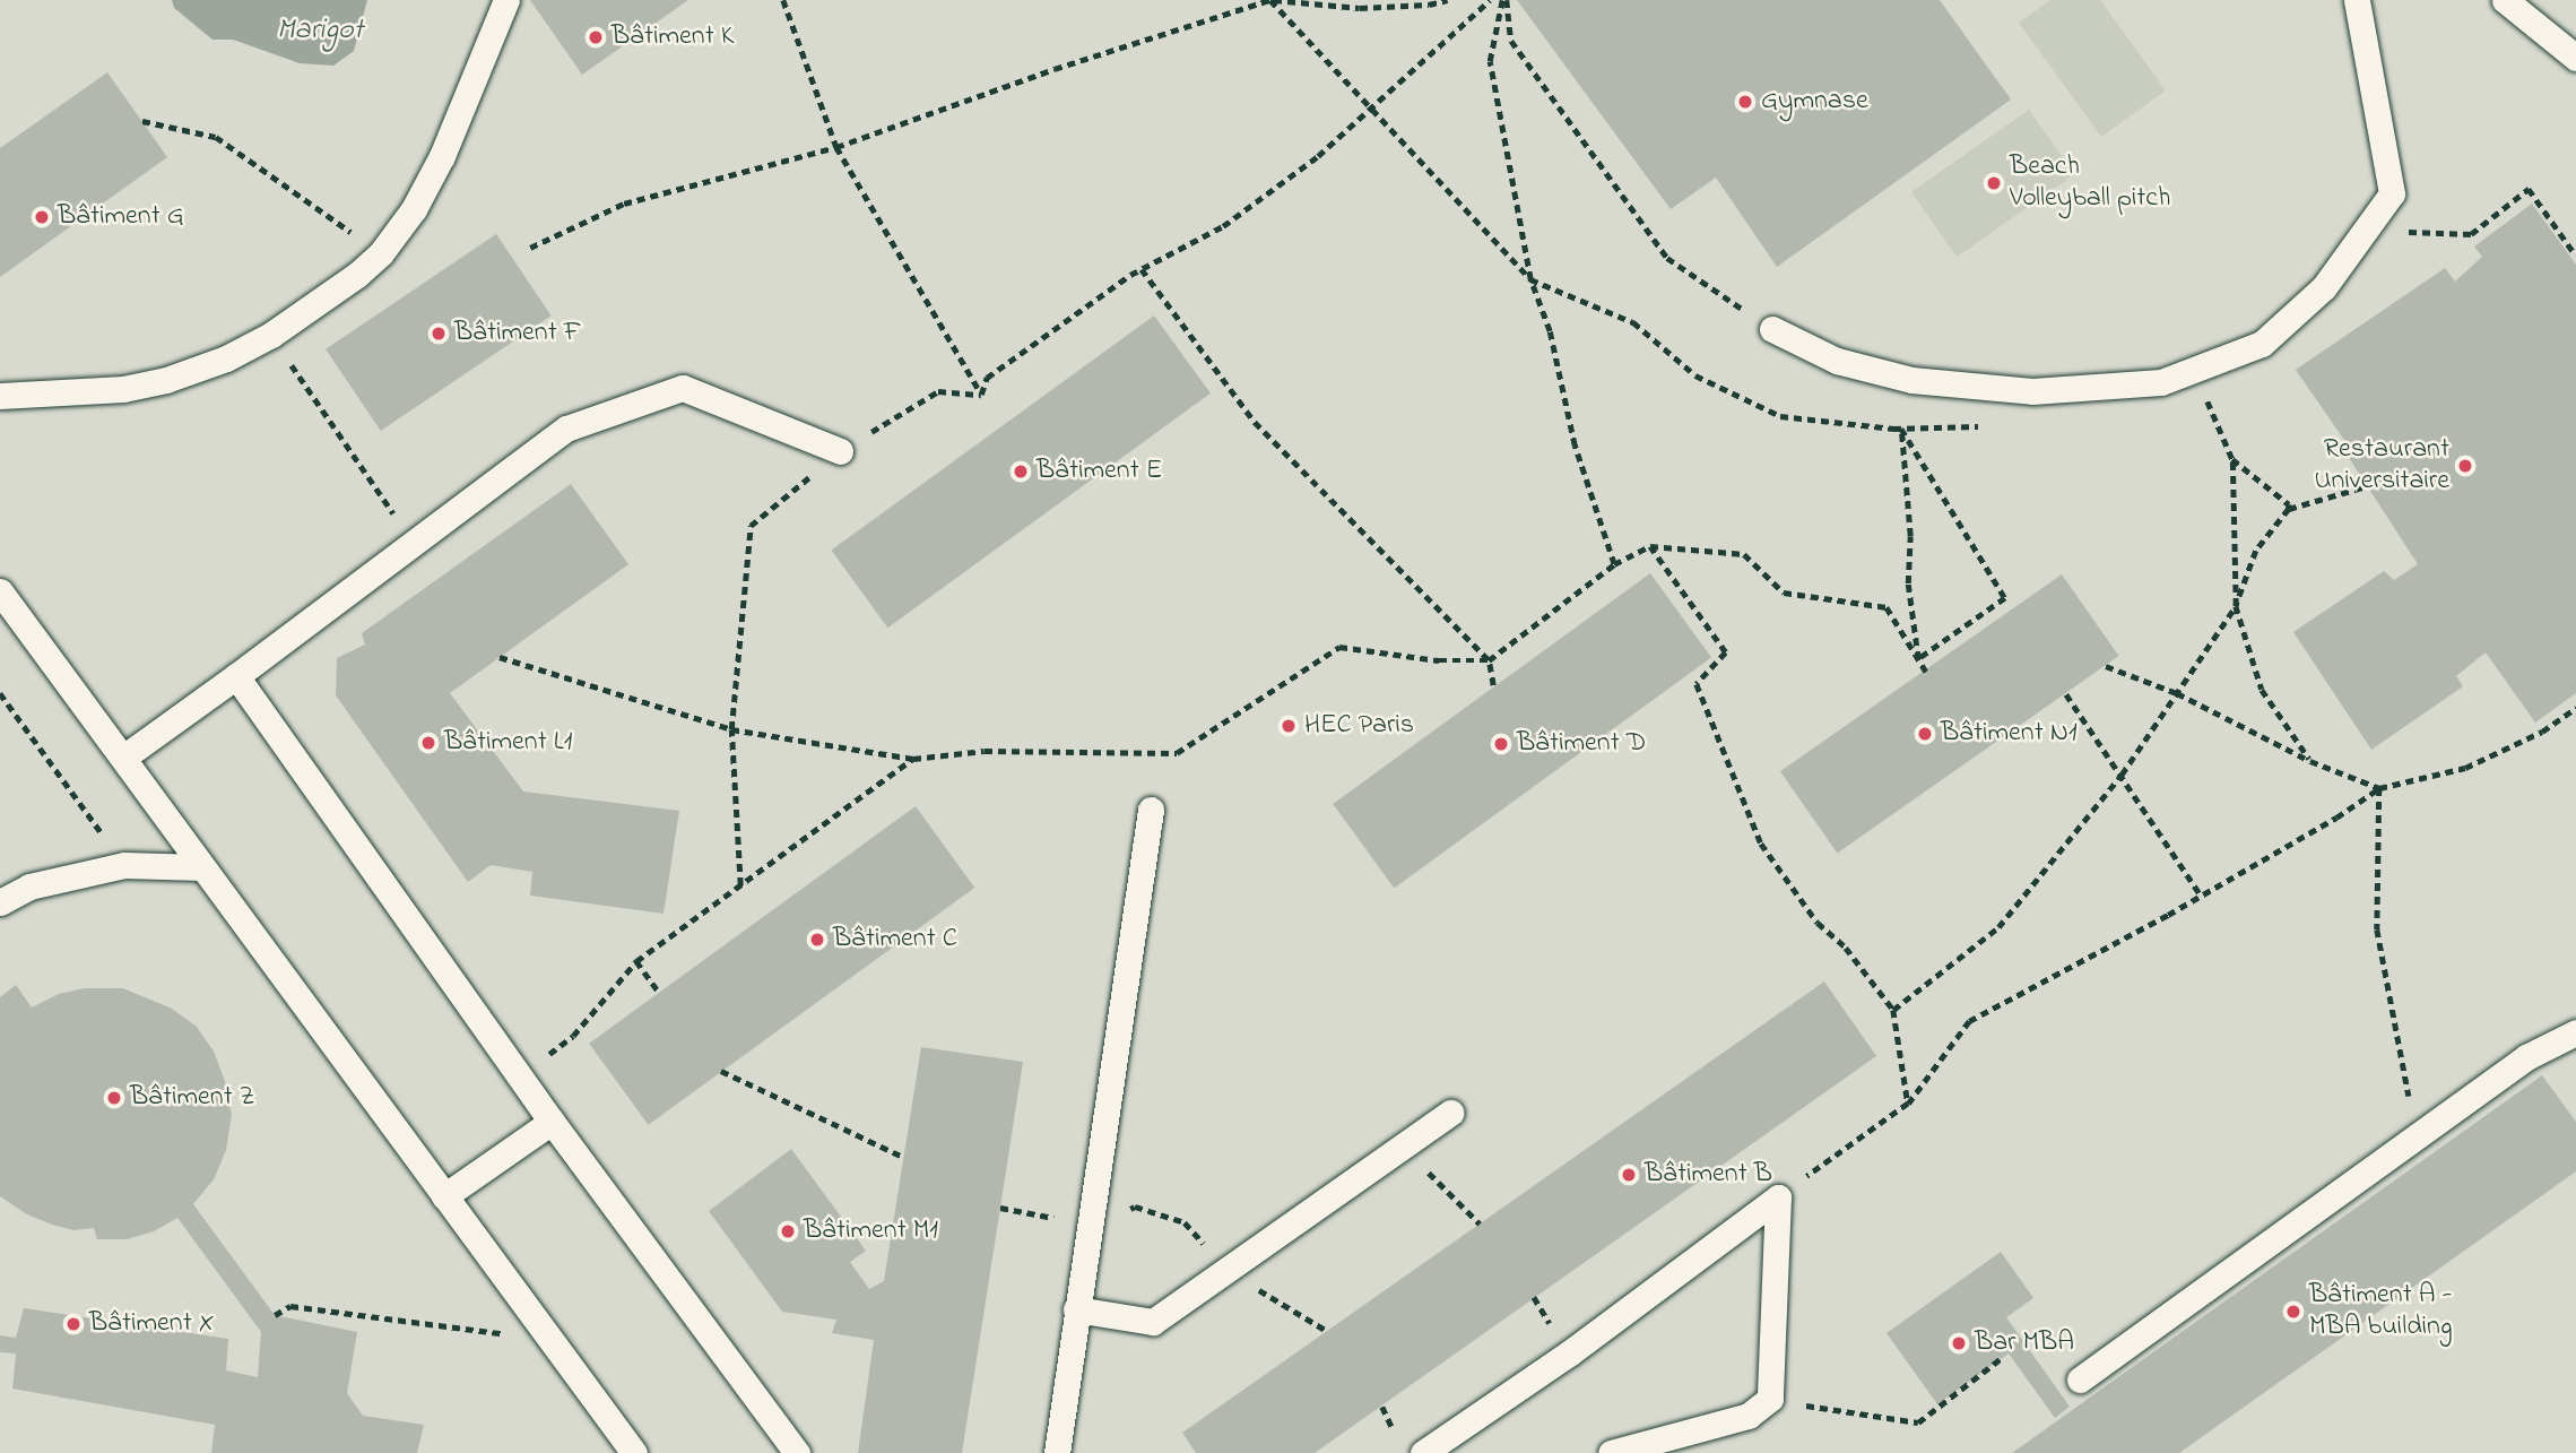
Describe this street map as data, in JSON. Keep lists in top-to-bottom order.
{
  "water": ["Marigot"],
  "places": [
    "Bâtiment K",
    "Gymnase",
    "Beach Volleyball pitch",
    "Bâtiment G",
    "Bâtiment F",
    "Restaurant Universitaire",
    "Bâtiment E",
    "HEC Paris",
    "Bâtiment N1",
    "Bâtiment L1",
    "Bâtiment D",
    "Bâtiment C",
    "Bâtiment Z",
    "Bâtiment B",
    "Bâtiment M1",
    "Bâtiment A - MBA building",
    "Bâtiment X",
    "Bar MBA"
  ]
}
